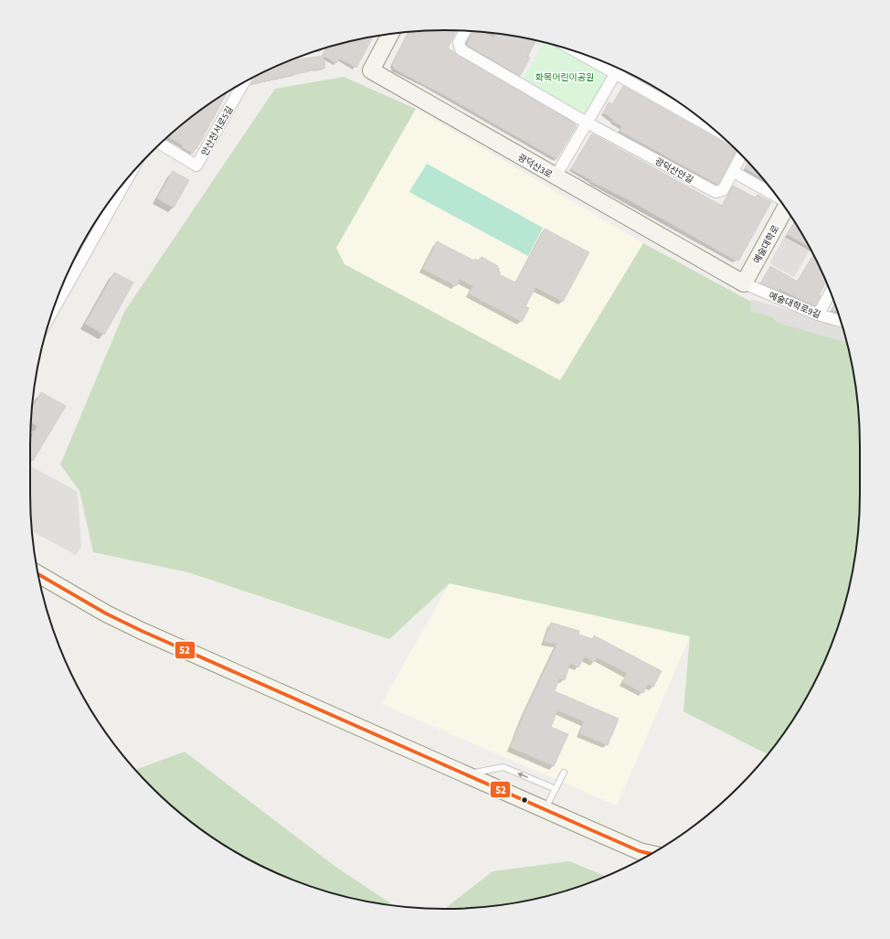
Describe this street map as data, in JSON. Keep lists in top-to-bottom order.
{
  "streets": {
    "main road": ["광덕산3로", "예술대학로"],
    "street": ["안산천서로5길", "광덕산안길", "예술대학로9길"]
  },
  "crossings": [
    ["광덕산3로", "예술대학로"],
    ["광덕산3로", "예술대학로9길"],
    ["예술대학로", "예술대학로9길"]
  ],
  "parks": ["화목어린이공원"],
  "lines": ["transit line 52"]
}
